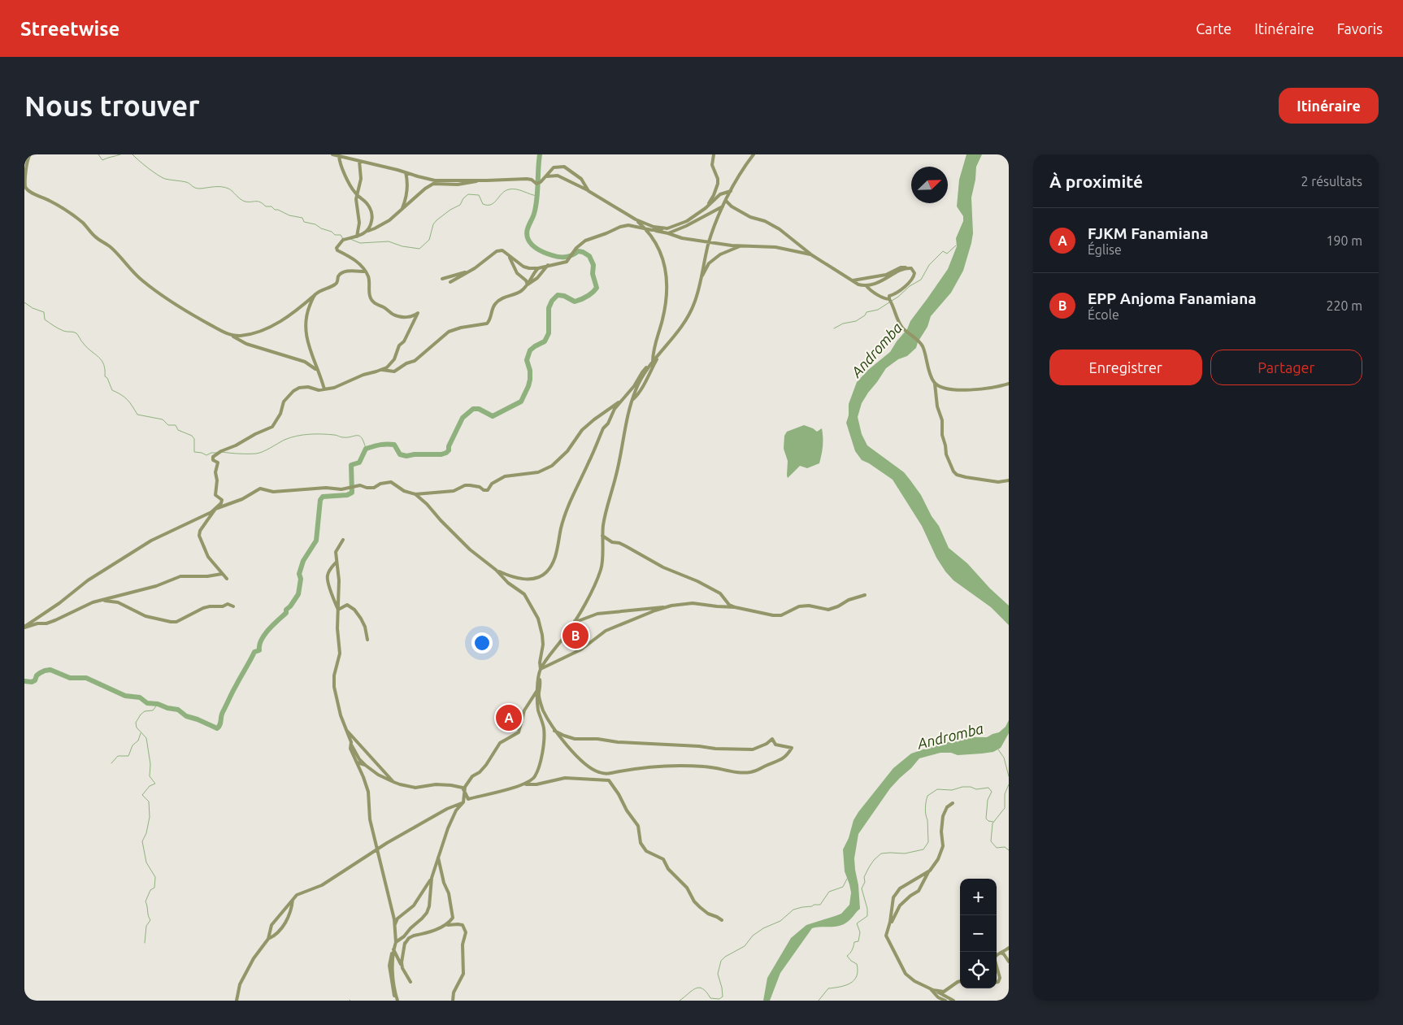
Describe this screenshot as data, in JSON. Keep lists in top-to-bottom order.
{
  "water": ["Andromba"],
  "north": "top right",
  "page": {
    "header": "Streetwise",
    "nav": ["Carte", "Itinéraire", "Favoris"],
    "buttons": [
      "Itinéraire",
      ["Enregistrer", "Partager"]
    ],
    "title": "Nous trouver",
    "heading": ["À proximité", "2 résultats"],
    "list": [
      {
        "mark": "A",
        "name": "FJKM Fanamiana",
        "note": "Église",
        "value": "190 m"
      },
      {
        "mark": "B",
        "name": "EPP Anjoma Fanamiana",
        "note": "École",
        "value": "220 m"
      }
    ],
    "pins": ["B", "A"],
    "map_buttons": ["+", "−"]
  }
}
